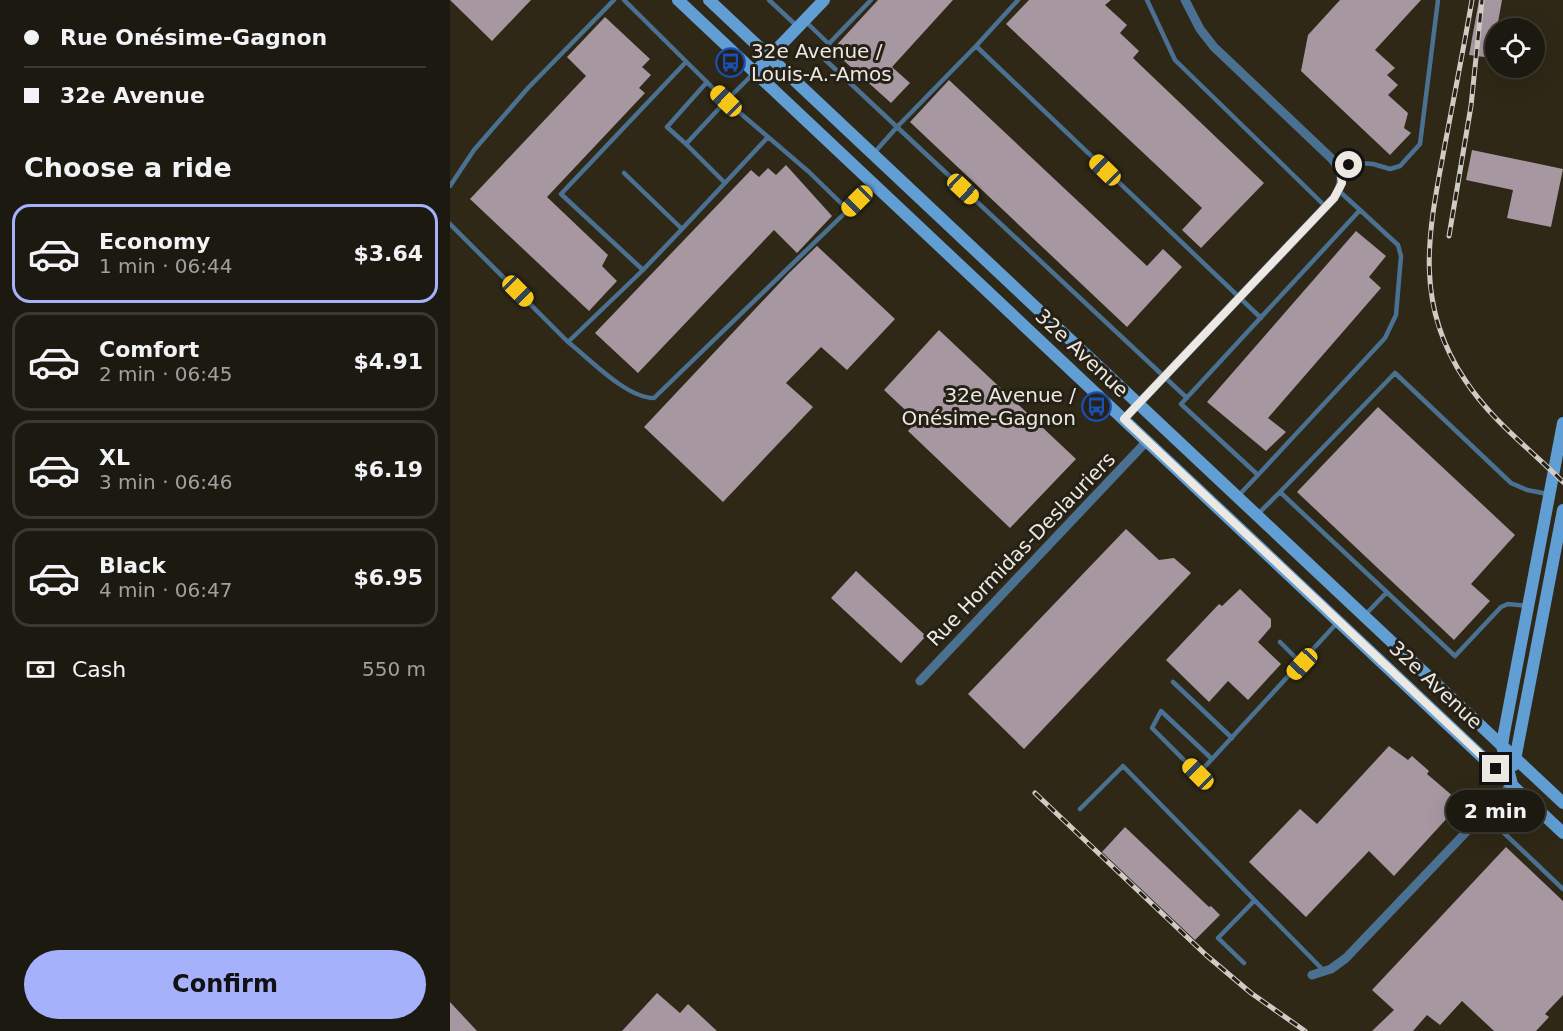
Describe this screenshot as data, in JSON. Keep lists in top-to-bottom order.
{
  "streets": {
    "street": ["32e Avenue", "Rue Hormidas-Deslauriers"]
  },
  "crossings": [
    ["32e Avenue", "Rue Hormidas-Deslauriers"]
  ],
  "places": {
    "bus stop": ["32e Avenue / Louis-A.-Amos", "32e Avenue / Onésime-Gagnon"]
  },
  "page": {
    "banner": ["Rue Onésime-Gagnon", "32e Avenue"],
    "heading": "Choose a ride",
    "list": [
      {
        "name": "Economy",
        "note": "1 min · 06:44",
        "value": "$3.64"
      },
      {
        "name": "Comfort",
        "note": "2 min · 06:45",
        "value": "$4.91"
      },
      {
        "name": "XL",
        "note": "3 min · 06:46",
        "value": "$6.19"
      },
      {
        "name": "Black",
        "note": "4 min · 06:47",
        "value": "$6.95"
      }
    ],
    "pay": ["Cash", "550 m"],
    "bubble": "2 min",
    "buttons": "Confirm"
  }
}
